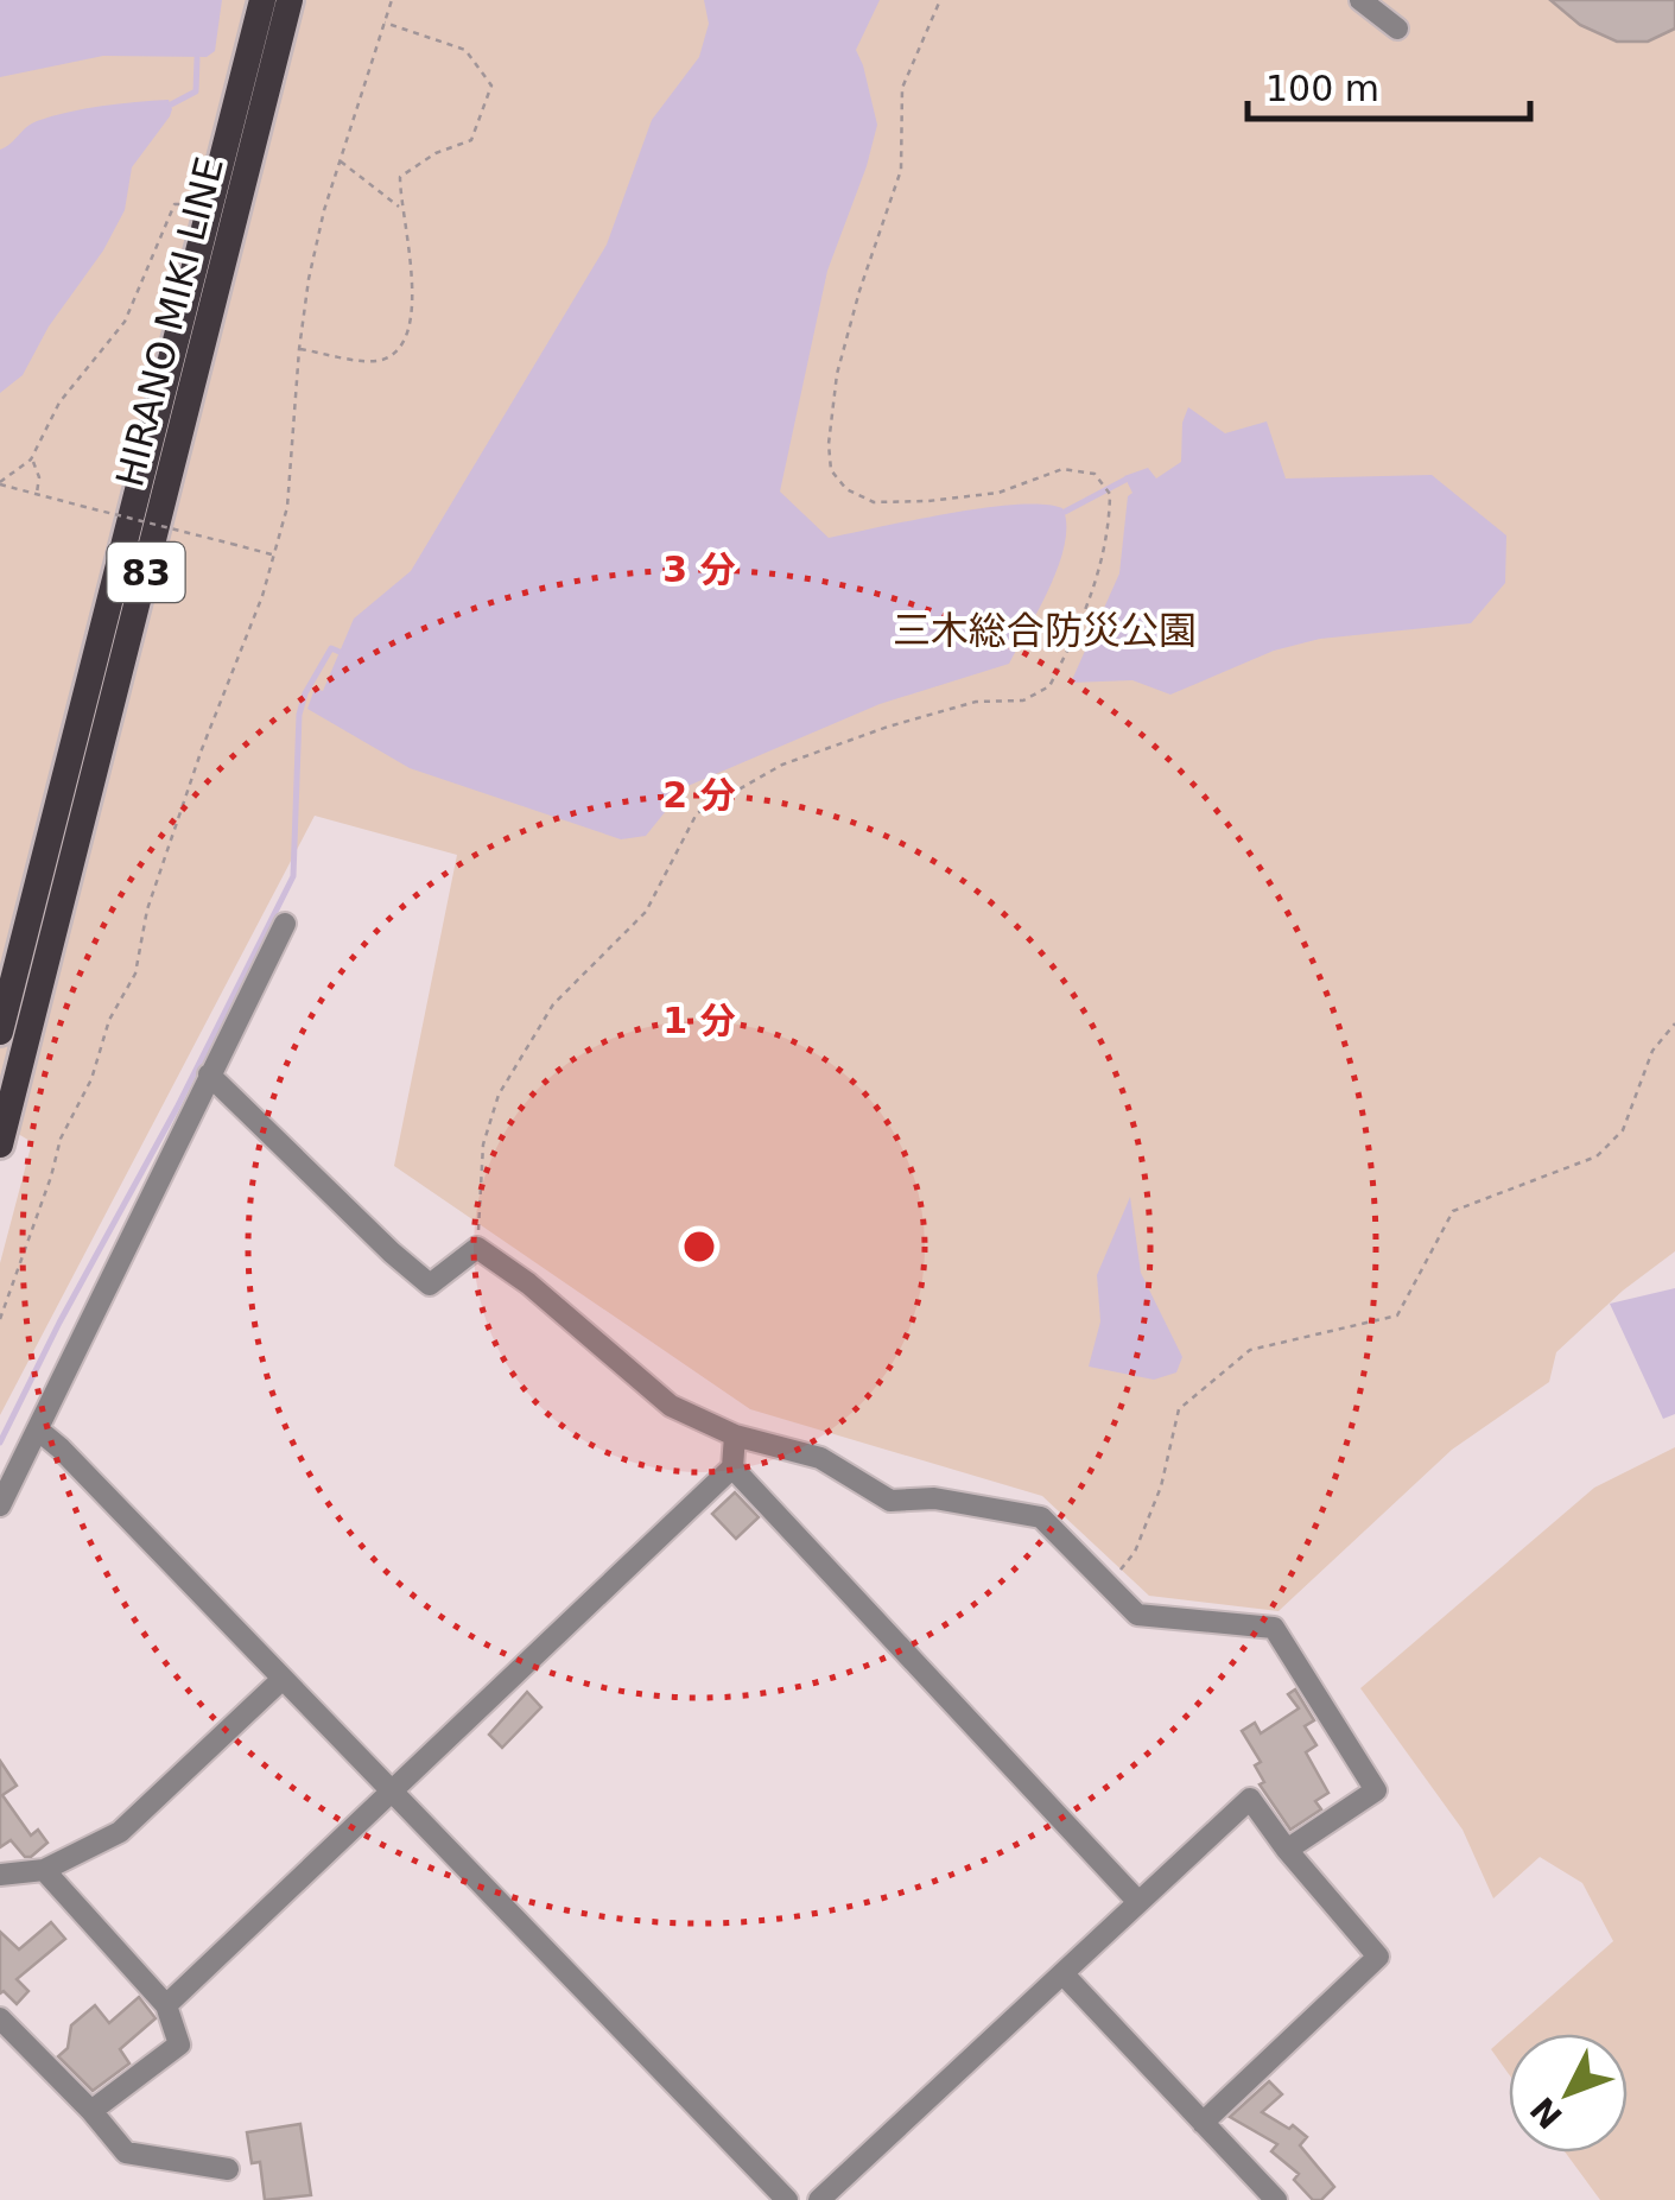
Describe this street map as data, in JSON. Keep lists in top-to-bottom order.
{
  "streets": {
    "main road": ["HIRANO MIKI LINE", "83"]
  },
  "parks": ["三木総合防災公園"],
  "scale_bar": "100 m",
  "north": "bottom left",
  "rings": ["3 分", "2 分", "1 分"]
}
